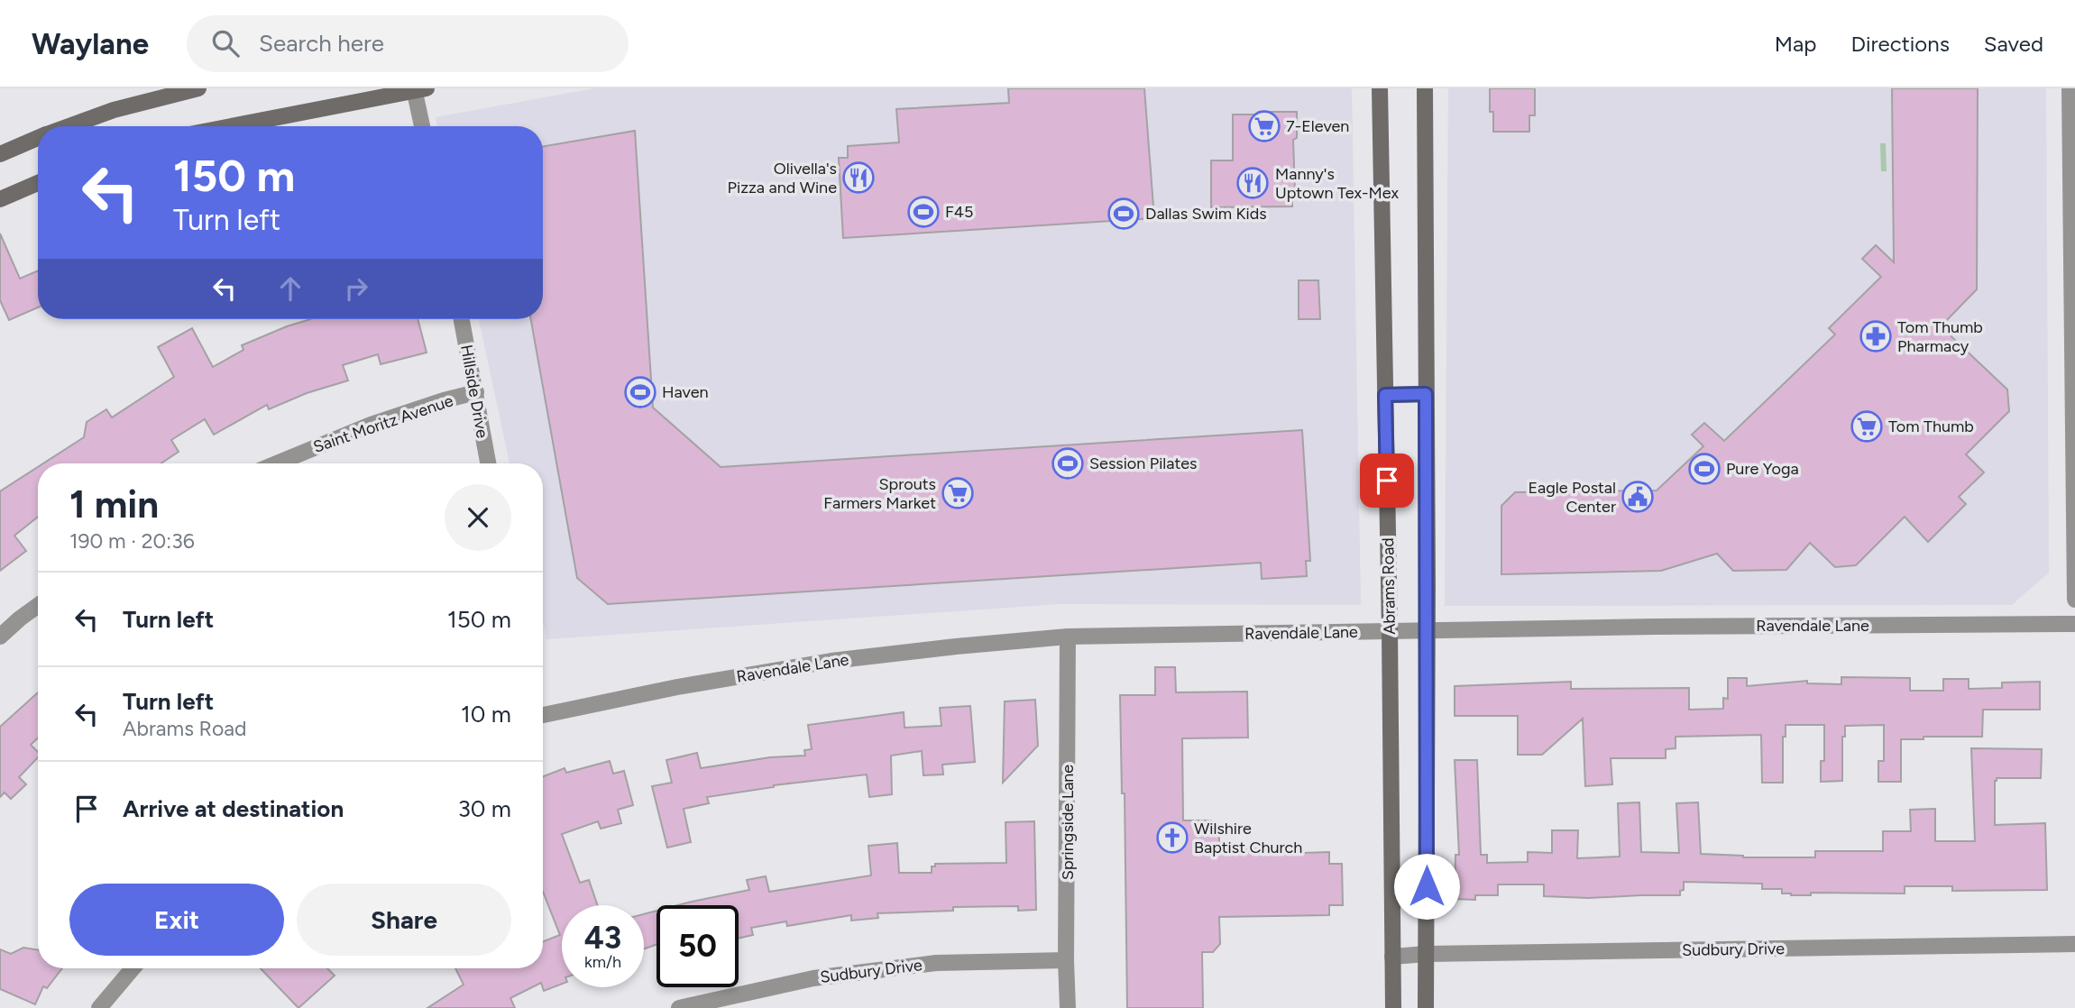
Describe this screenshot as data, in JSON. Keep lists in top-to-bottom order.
{
  "streets": {
    "main road": ["Abrams Road"],
    "street": [
      "Hillside Drive",
      "Saint Moritz Avenue",
      "Ravendale Lane",
      "Springside Lane",
      "Sudbury Drive"
    ]
  },
  "crossings": [
    ["Hillside Drive", "Saint Moritz Avenue"],
    ["Abrams Road", "Ravendale Lane"],
    ["Abrams Road", "Sudbury Drive"],
    ["Ravendale Lane", "Springside Lane"],
    ["Springside Lane", "Sudbury Drive"]
  ],
  "places": {
    "supermarket": ["7-Eleven", "Tom Thumb", "Sprouts Farmers Market"],
    "restaurant": ["Olivella's Pizza and Wine", "Manny's Uptown Tex-Mex"],
    "sports": [
      "F45",
      "Dallas Swim Kids",
      "Haven",
      "Session Pilates",
      "Pure Yoga"
    ],
    "pharmacy": ["Tom Thumb Pharmacy"],
    "public building": ["Eagle Postal Center"],
    "church": ["Wilshire Baptist Church"]
  },
  "page": {
    "header": "Waylane",
    "search": "Search here",
    "nav": ["Map", "Directions", "Saved"],
    "turn": ["150 m", "Turn left"],
    "heading": ["1 min", "190 m · 20:36"],
    "list": [
      {
        "name": "Turn left",
        "value": "150 m"
      },
      {
        "name": "Turn left",
        "note": "Abrams Road",
        "value": "10 m"
      },
      {
        "name": "Arrive at destination",
        "value": "30 m"
      }
    ],
    "buttons": ["Exit", "Share"],
    "speed": "43 km/h",
    "limit": "50"
  }
}
